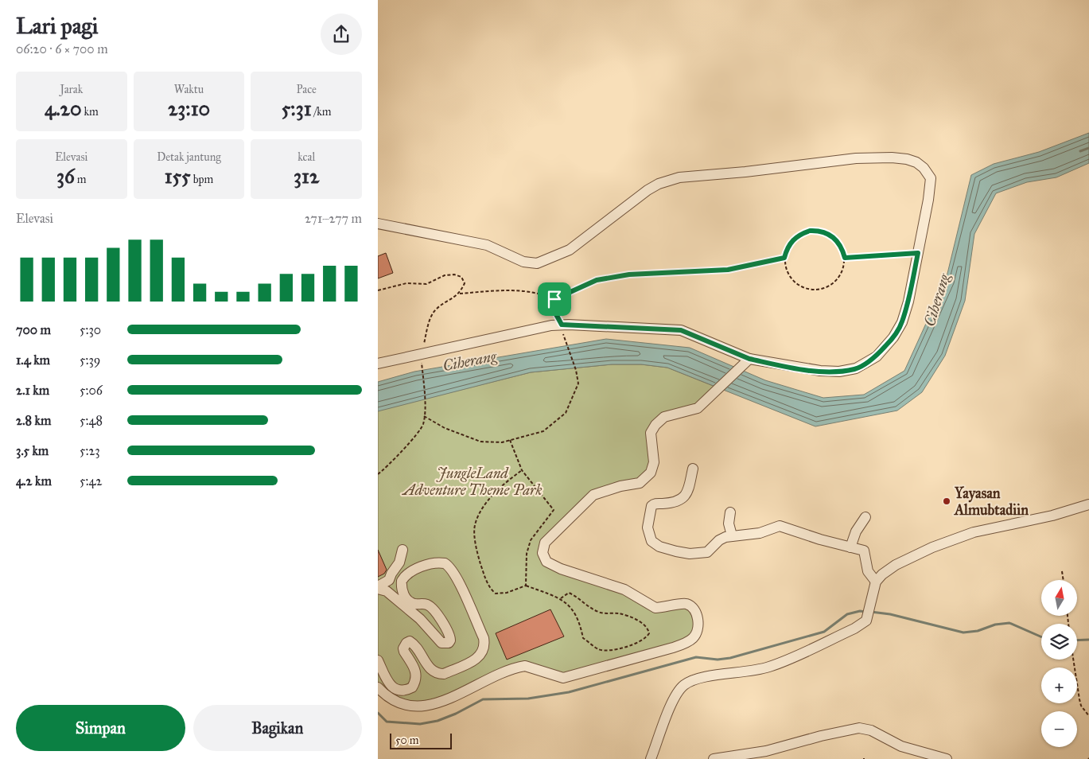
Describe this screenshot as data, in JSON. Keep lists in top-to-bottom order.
{
  "water": ["Ciherang"],
  "parks": ["JungleLand Adventure Theme Park"],
  "places": ["Yayasan Almubtadiin"],
  "scale_bar": "50 m",
  "north": "top",
  "page": {
    "heading": ["Lari pagi", "06:20 · 6 × 700 m"],
    "stats": [
      ["Jarak", "4.20 km"],
      ["Waktu", "23:10"],
      ["Pace", "5:31 /km"],
      ["Elevasi", "36 m"],
      ["Detak jantung", "155 bpm"],
      ["kcal", "312"]
    ],
    "chart": ["Elevasi", "271–277 m"],
    "list": [
      {
        "name": "700 m",
        "note": "5:30"
      },
      {
        "name": "1.4 km",
        "note": "5:39"
      },
      {
        "name": "2.1 km",
        "note": "5:06"
      },
      {
        "name": "2.8 km",
        "note": "5:48"
      },
      {
        "name": "3.5 km",
        "note": "5:23"
      },
      {
        "name": "4.2 km",
        "note": "5:42"
      }
    ],
    "map_buttons": ["+", "−"],
    "buttons": ["Simpan", "Bagikan"],
    "scale": "50 m"
  }
}
